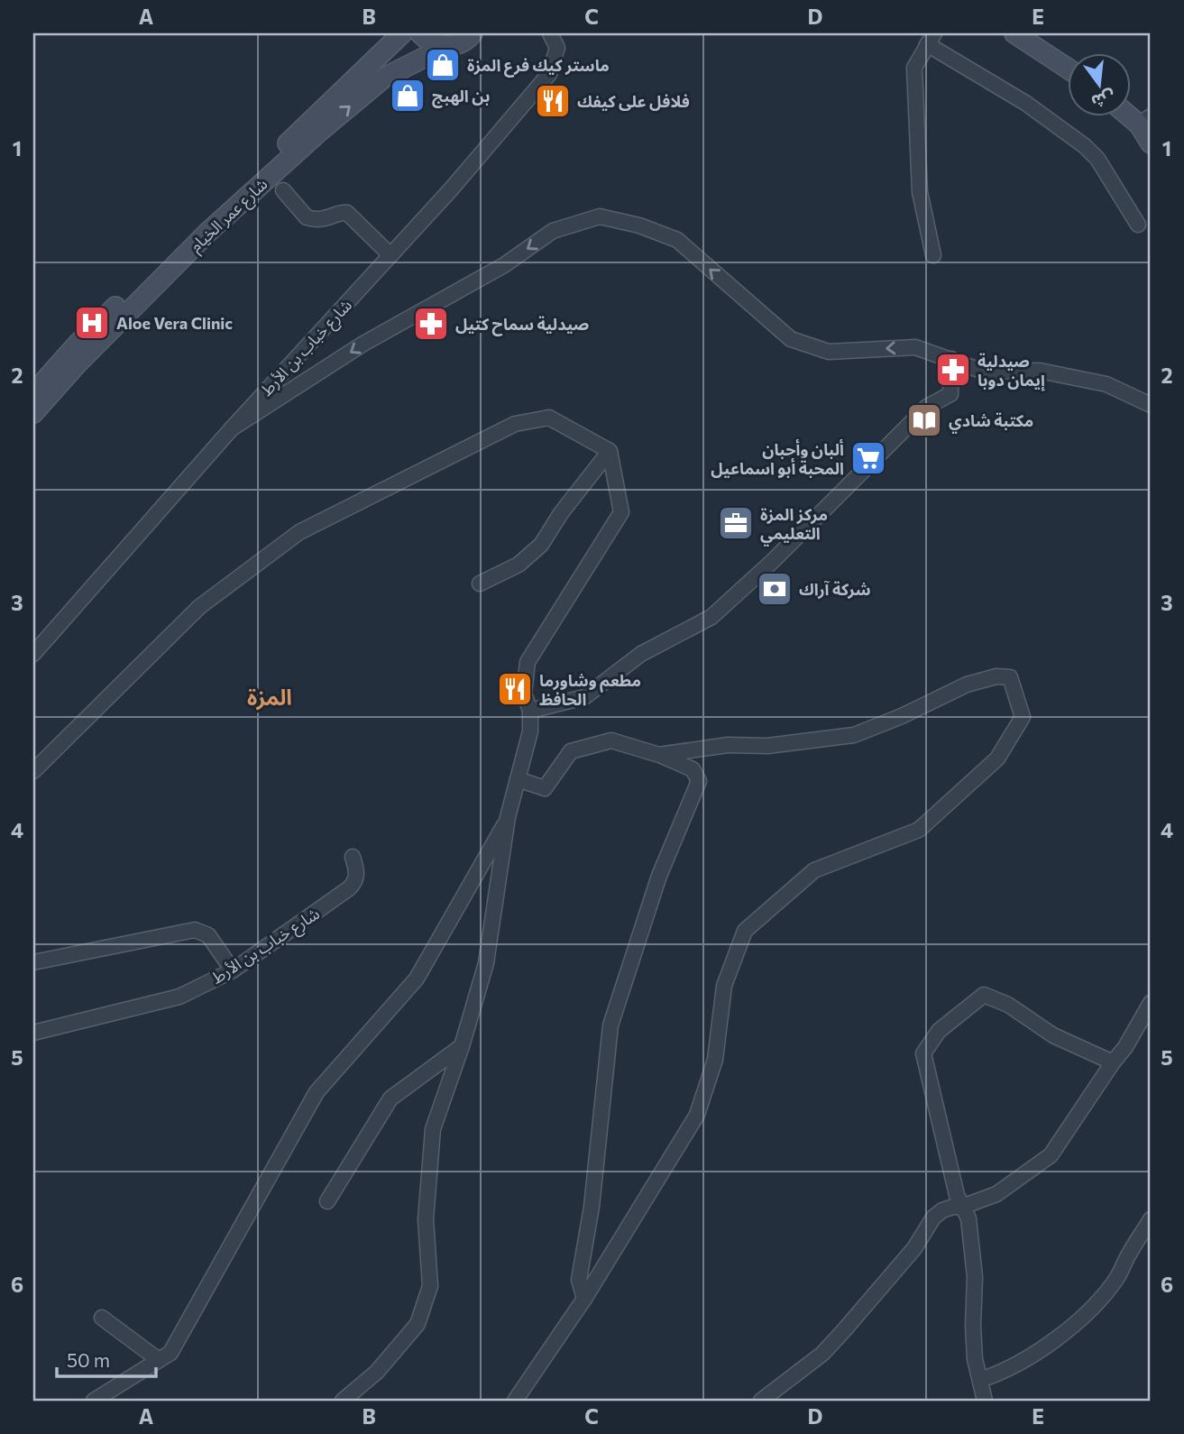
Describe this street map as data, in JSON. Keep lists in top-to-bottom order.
{
  "streets": {
    "street": ["شارع عمر الخيام", "شارع خباب بن الأرط"]
  },
  "districts": ["المزة"],
  "places": {
    "shop": ["ماستر كيك فرع المزة", "بن الهبج"],
    "restaurant": ["فلافل على كيفك", "مطعم وشاورما الحافظ"],
    "hospital": ["Aloe Vera Clinic"],
    "pharmacy": ["صيدلية سماح كتيل", "صيدلية إيمان دوبا"],
    "library": ["مكتبة شادي"],
    "supermarket": ["ألبان وأجبان المحبة أبو اسماعيل"],
    "office": ["مركز المزة التعليمي"],
    "bank": ["شركة آراك"]
  },
  "scale_bar": "50 m",
  "north": "bottom",
  "grid": {
    "columns": [
      "A",
      "B",
      "C",
      "D",
      "E"
    ],
    "rows": [
      "1",
      "2",
      "3",
      "4",
      "5",
      "6"
    ]
  }
}
